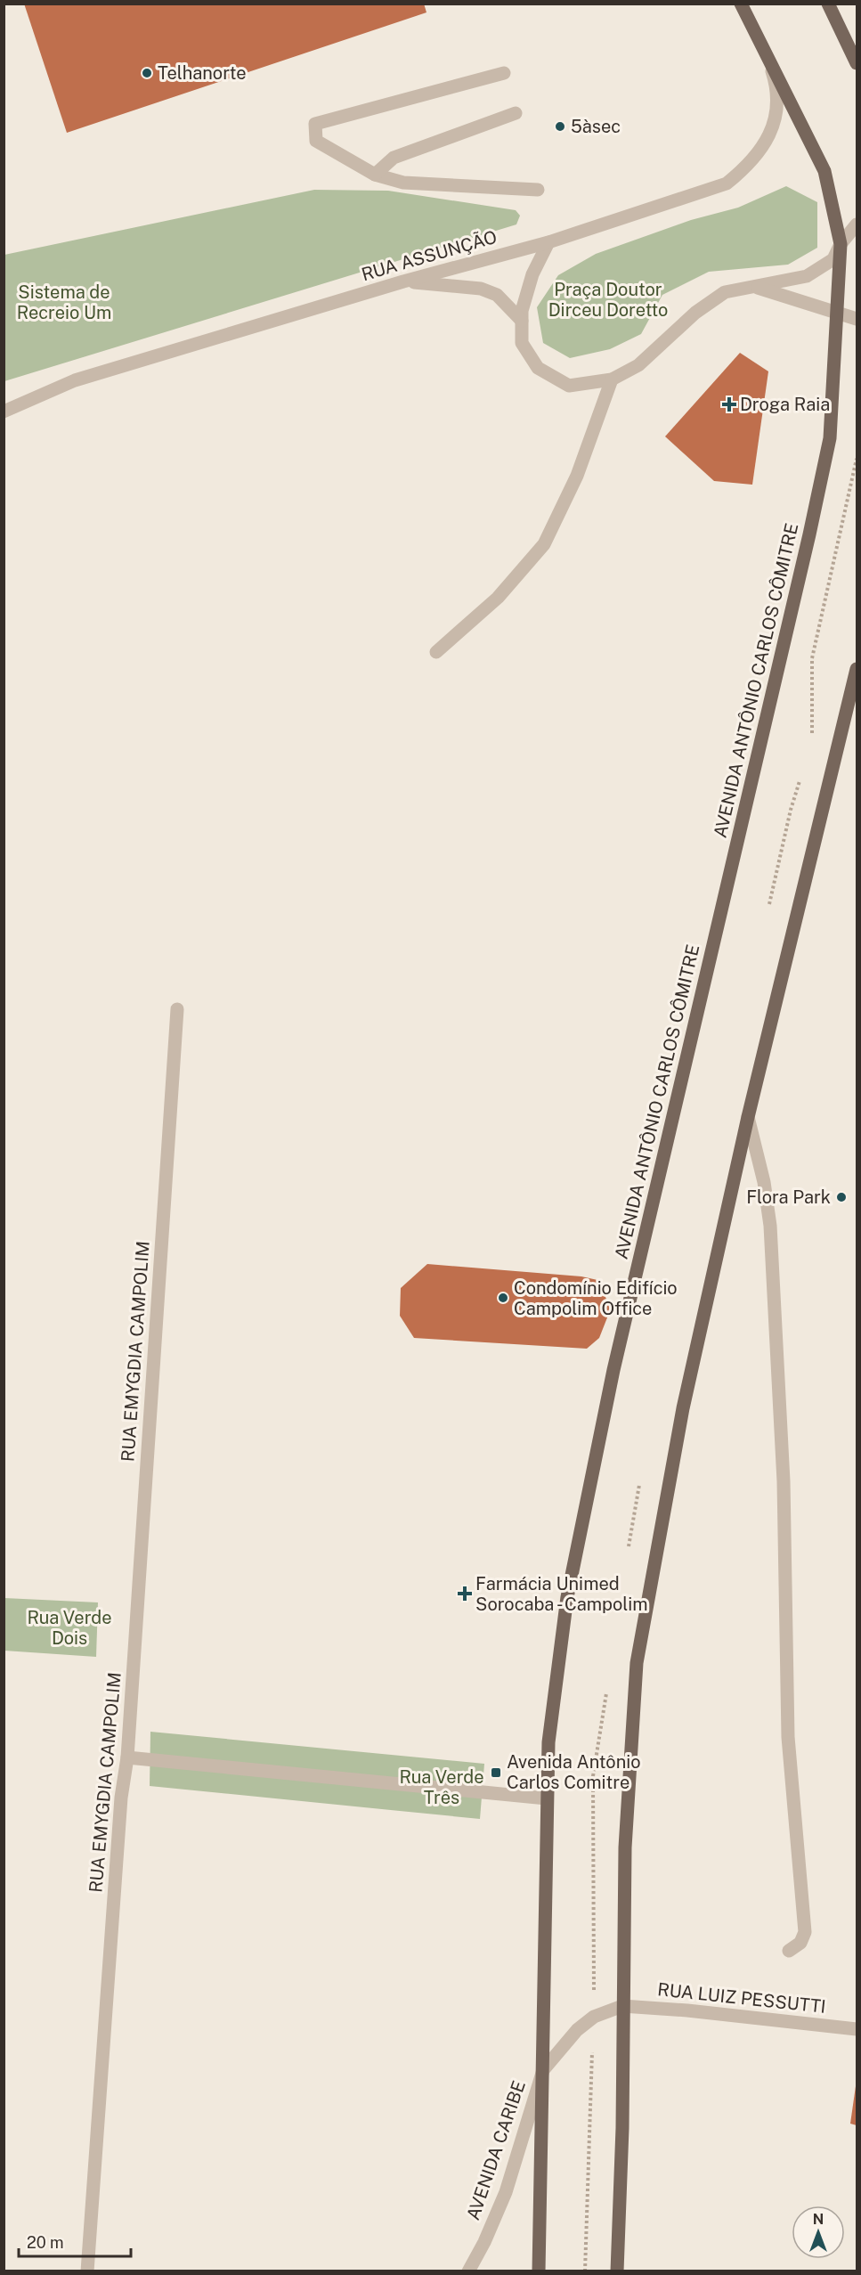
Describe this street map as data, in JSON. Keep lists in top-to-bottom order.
{
  "streets": {
    "main road": ["AVENIDA ANTÔNIO CARLOS CÔMITRE"],
    "street": [
      "RUA ASSUNÇÃO",
      "RUA EMYGDIA CAMPOLIM",
      "RUA LUIZ PESSUTTI",
      "AVENIDA CARIBE"
    ]
  },
  "crossings": [
    ["RUA ASSUNÇÃO", "AVENIDA ANTÔNIO CARLOS CÔMITRE"],
    ["AVENIDA ANTÔNIO CARLOS CÔMITRE", "AVENIDA CARIBE"]
  ],
  "parks": [
    "Praça Doutor Dirceu Doretto",
    "Sistema de Recreio Um",
    "Rua Verde Dois",
    "Rua Verde Três"
  ],
  "places": {
    "other": [
      "Telhanorte",
      "5àsec",
      "Flora Park",
      "Condomínio Edifício Campolim Office"
    ],
    "health": ["Droga Raia", "Farmácia Unimed Sorocaba - Campolim"],
    "transit": ["Avenida Antônio Carlos Comitre"]
  },
  "scale_bar": "20 m",
  "north": "top"
}
